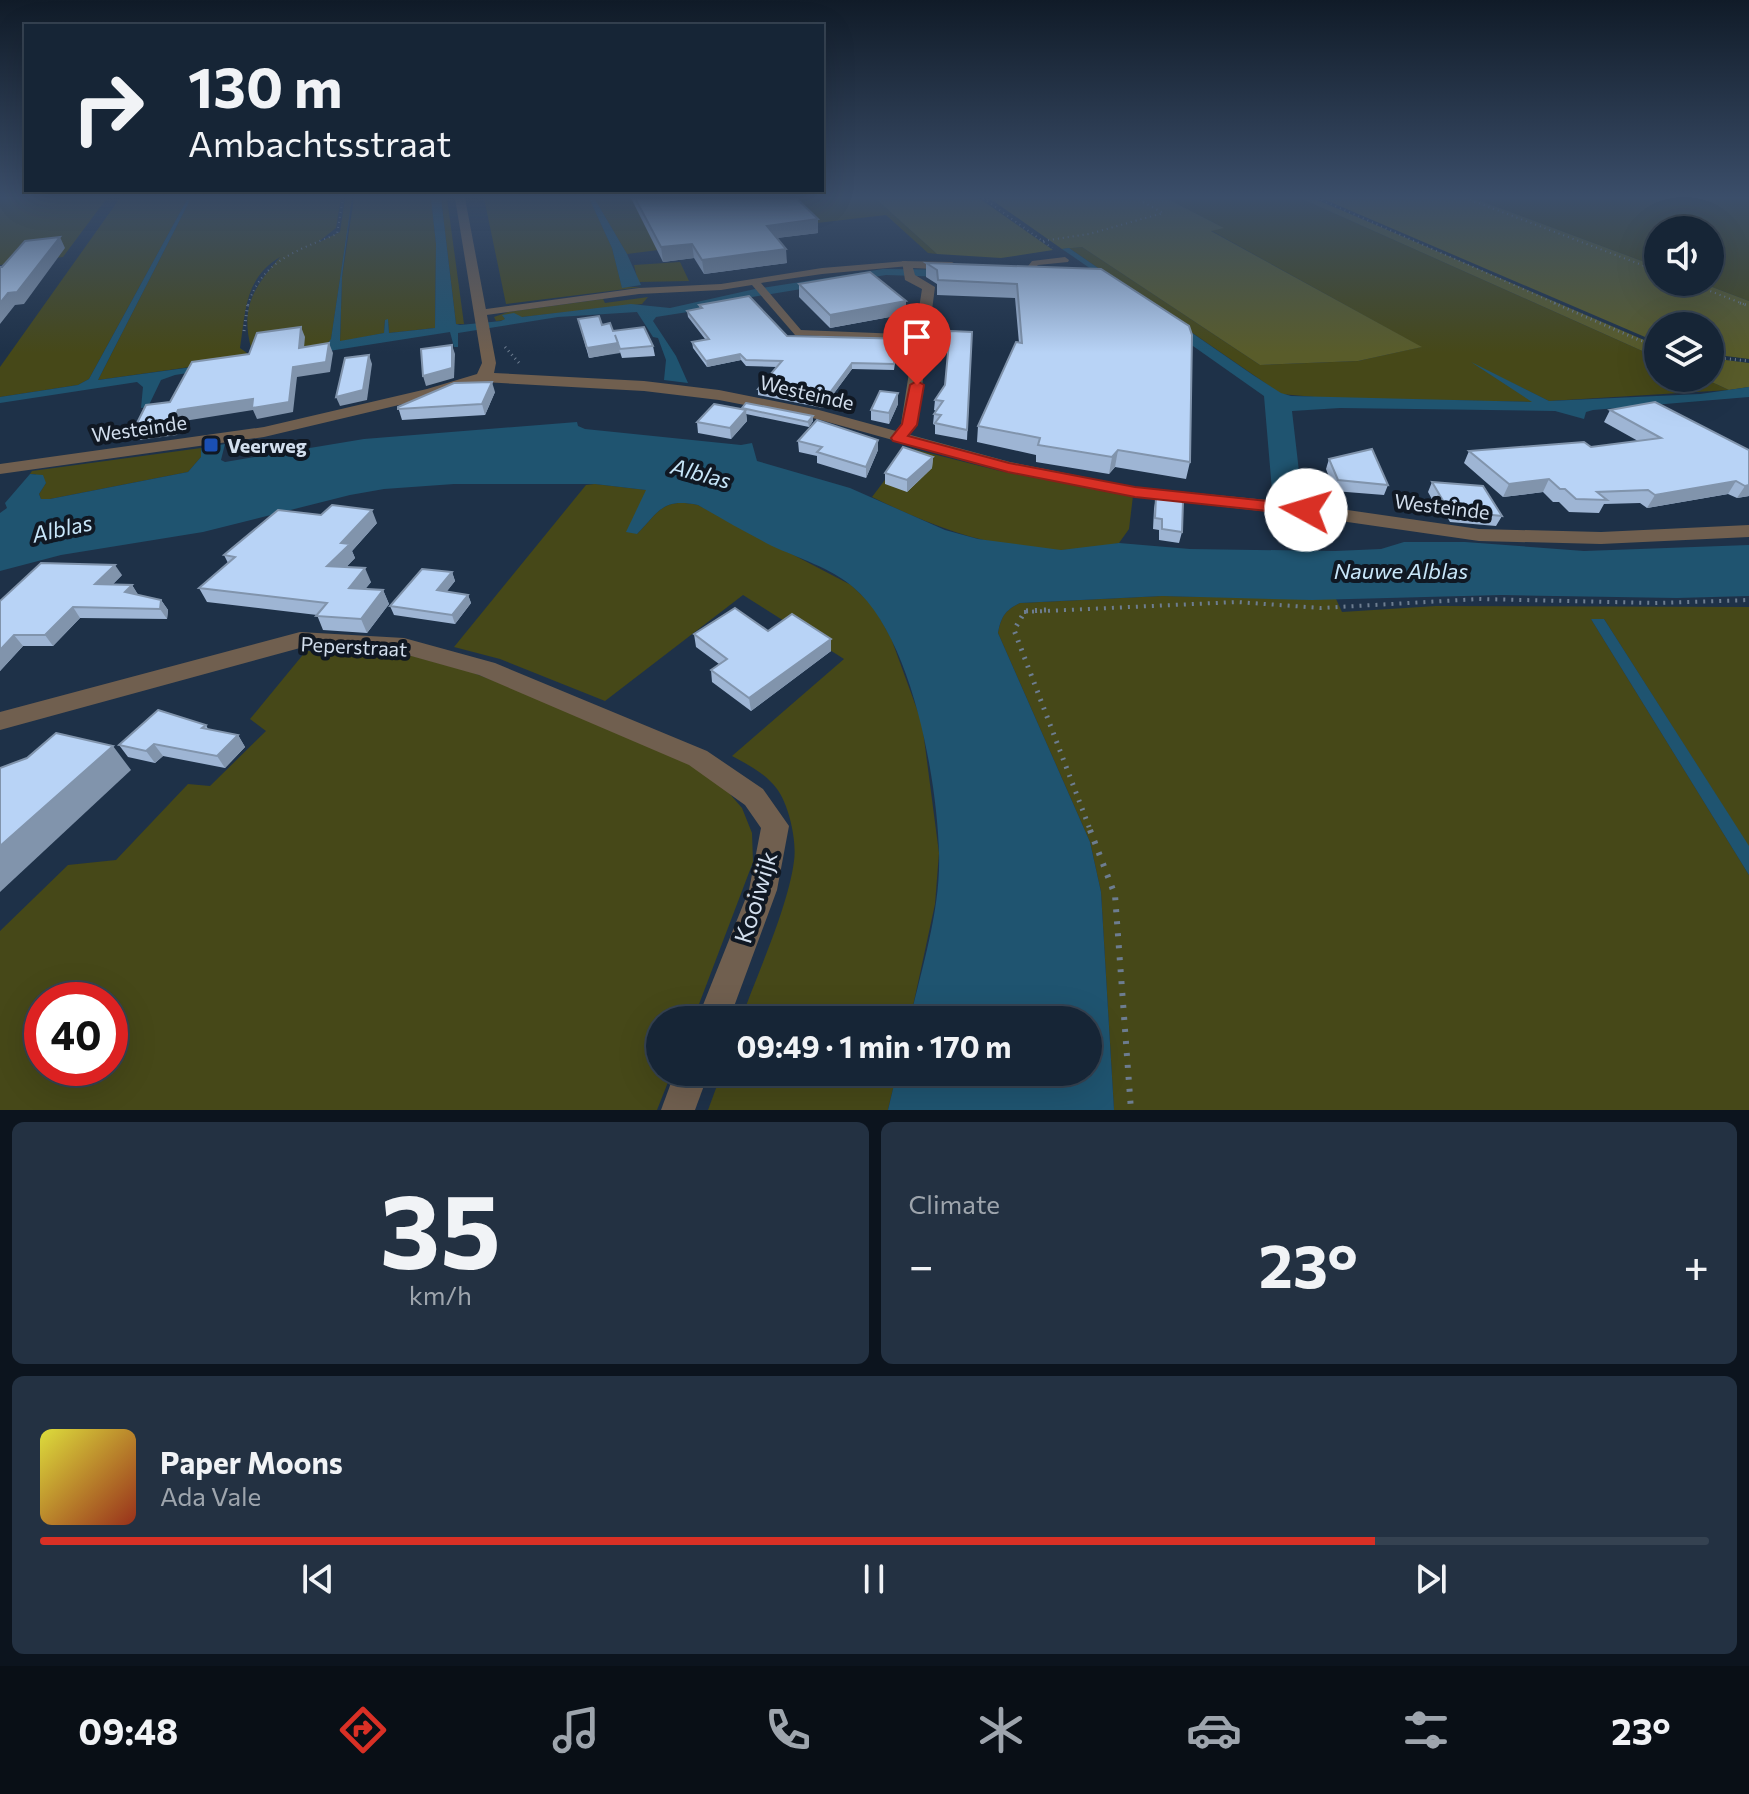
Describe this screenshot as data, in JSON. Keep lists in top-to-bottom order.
{
  "streets": {
    "street": ["Westeinde", "Peperstraat", "Kooiwijk"]
  },
  "crossings": [
    ["Peperstraat", "Kooiwijk"]
  ],
  "water": ["Alblas", "Nauwe Alblas"],
  "places": {
    "transit": ["Veerweg"]
  },
  "page": {
    "turn": ["130 m", "Ambachtsstraat"],
    "limit": "40",
    "trip": "09:49 · 1 min · 170 m",
    "tile": [
      ["35", "km/h"],
      "Climate"
    ],
    "heat": ["−", "23°", "+"],
    "song": ["Paper Moons", "Ada Vale"],
    "tabs": ["09:48", "23°"]
  }
}
